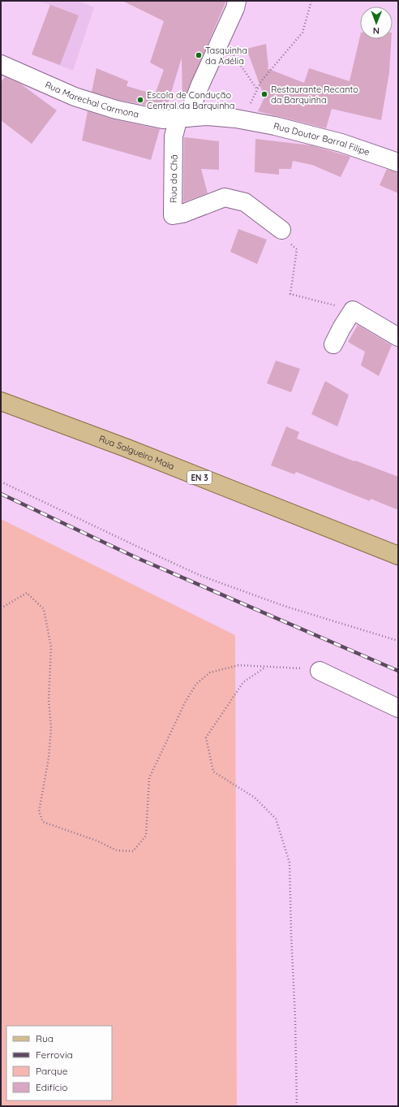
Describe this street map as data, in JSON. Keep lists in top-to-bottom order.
{
  "streets": {
    "main road": ["Rua Salgueiro Maia", "EN 3"],
    "street": ["Rua Marechal Carmona", "Rua Doutor Barral Filipe", "Rua da Chã"]
  },
  "crossings": [
    ["Rua Marechal Carmona", "Rua Doutor Barral Filipe"],
    ["Rua Marechal Carmona", "Rua da Chã"]
  ],
  "places": ["Tasquinha da Adélia", "Restaurante Recanto da Barquinha", "Escola de Condução Central da Barquinha"],
  "legend": [
    "Rua",
    "Ferrovia",
    "Parque",
    "Edifício"
  ],
  "north": "bottom"
}
